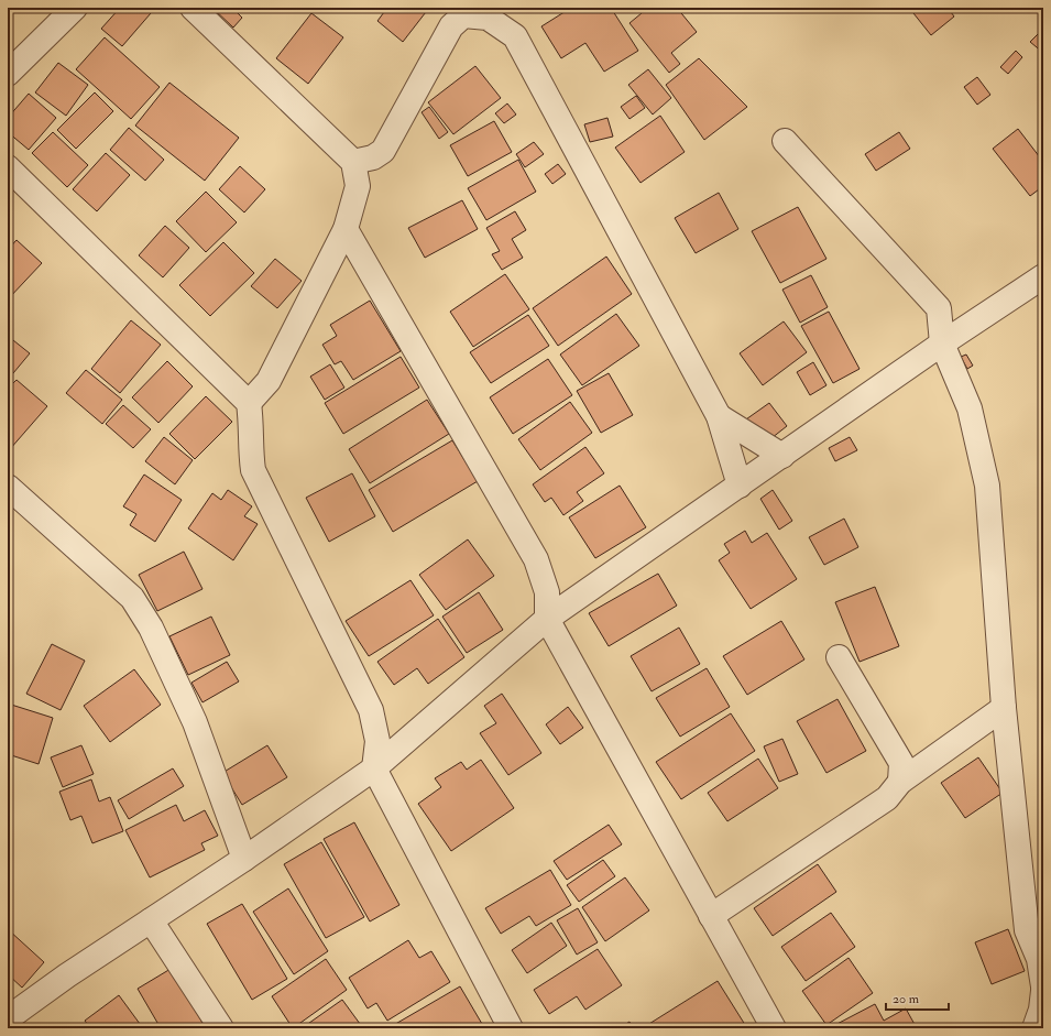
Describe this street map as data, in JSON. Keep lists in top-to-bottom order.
{
  "scale_bar": "20 m"
}
